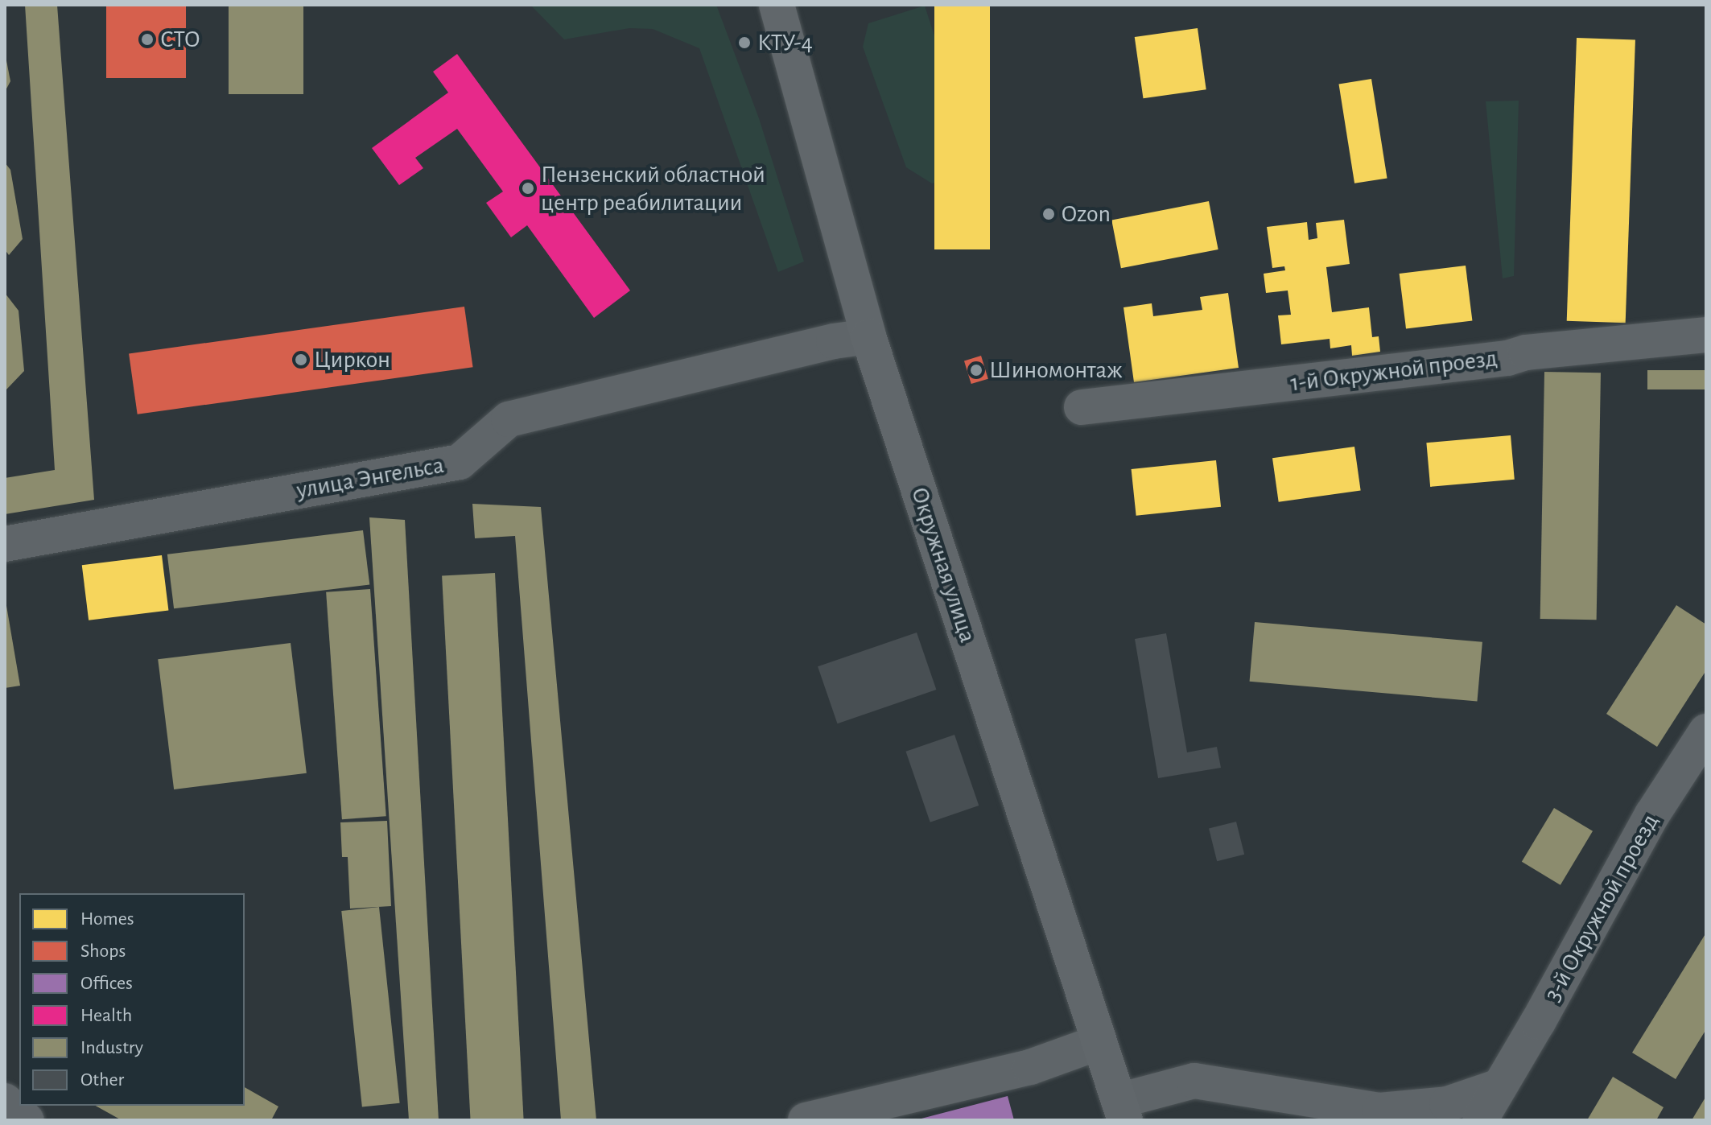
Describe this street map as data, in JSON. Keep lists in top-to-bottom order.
{
  "streets": {
    "main road": ["Окружная улица"],
    "street": ["1-й Окружной проезд", "улица Энгельса", "3-й Окружной проезд"]
  },
  "crossings": [
    ["улица Энгельса", "Окружная улица"]
  ],
  "places": [
    "СТО",
    "КТУ-4",
    "Пензенский областной центр реабилитации",
    "Ozon",
    "Циркон",
    "Шиномонтаж"
  ],
  "legend": [
    "Homes",
    "Shops",
    "Offices",
    "Health",
    "Industry",
    "Other"
  ]
}
